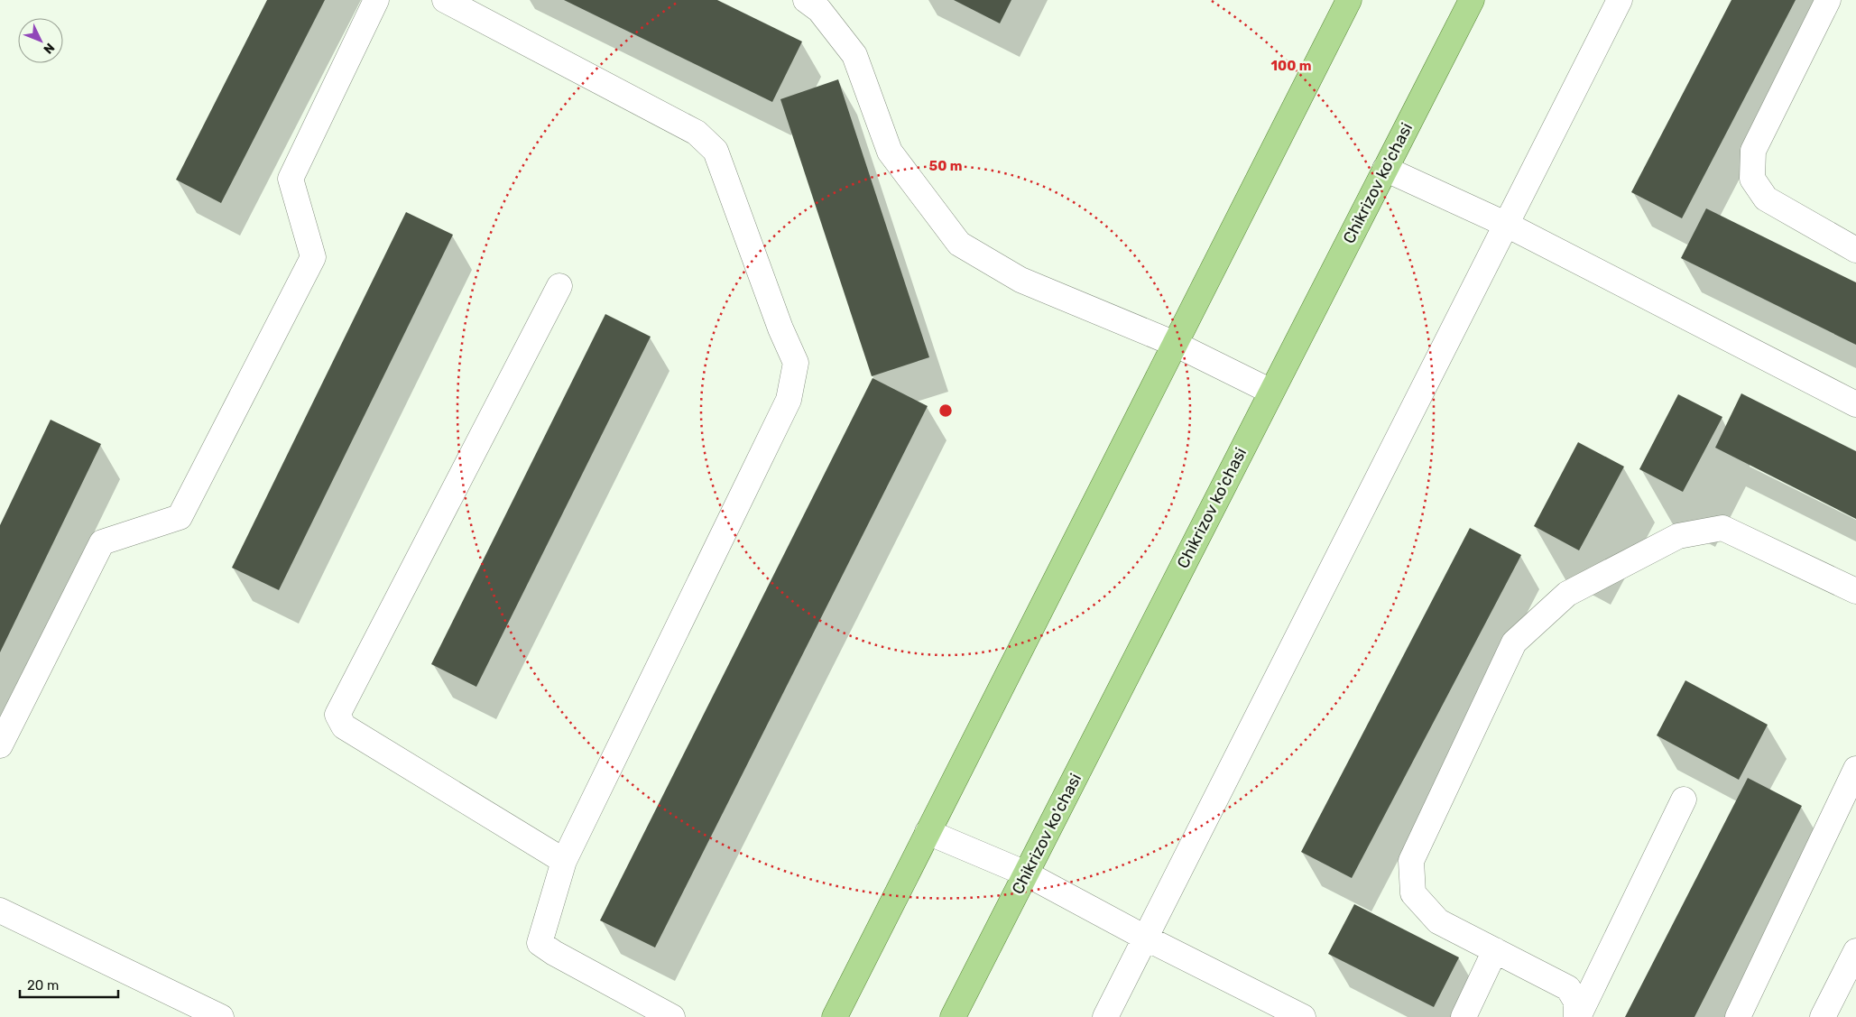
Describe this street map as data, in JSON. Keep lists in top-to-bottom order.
{
  "streets": {
    "main road": ["Chikrizov ko'chasi"]
  },
  "scale_bar": "20 m",
  "north": "bottom right",
  "rings": ["100 m", "50 m"]
}
